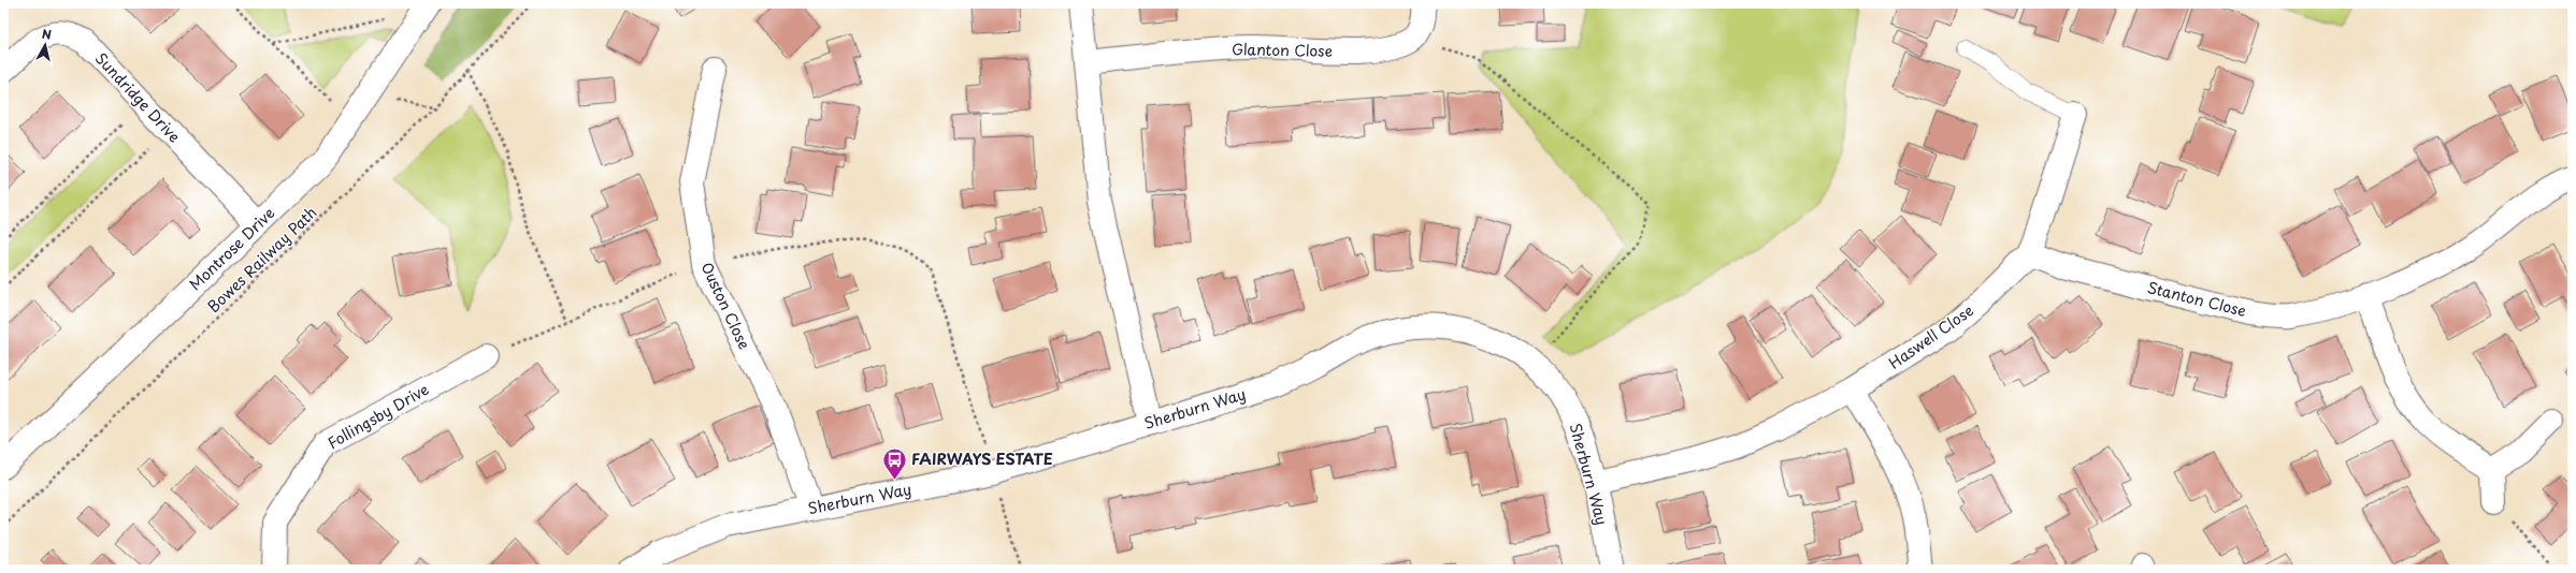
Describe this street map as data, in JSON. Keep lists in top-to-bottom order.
{
  "streets": {
    "street": [
      "Glanton Close",
      "Sundridge Drive",
      "Montrose Drive",
      "Stanton Close",
      "Ouston Close",
      "Haswell Close",
      "Sherburn Way",
      "Follingsby Drive"
    ],
    "path": ["Bowes Railway Path"]
  },
  "crossings": [
    ["Sundridge Drive", "Montrose Drive"],
    ["Stanton Close", "Haswell Close"],
    ["Ouston Close", "Sherburn Way"],
    ["Haswell Close", "Sherburn Way"]
  ],
  "places": {
    "bus stop": ["FAIRWAYS ESTATE"]
  },
  "north": "top"
}
